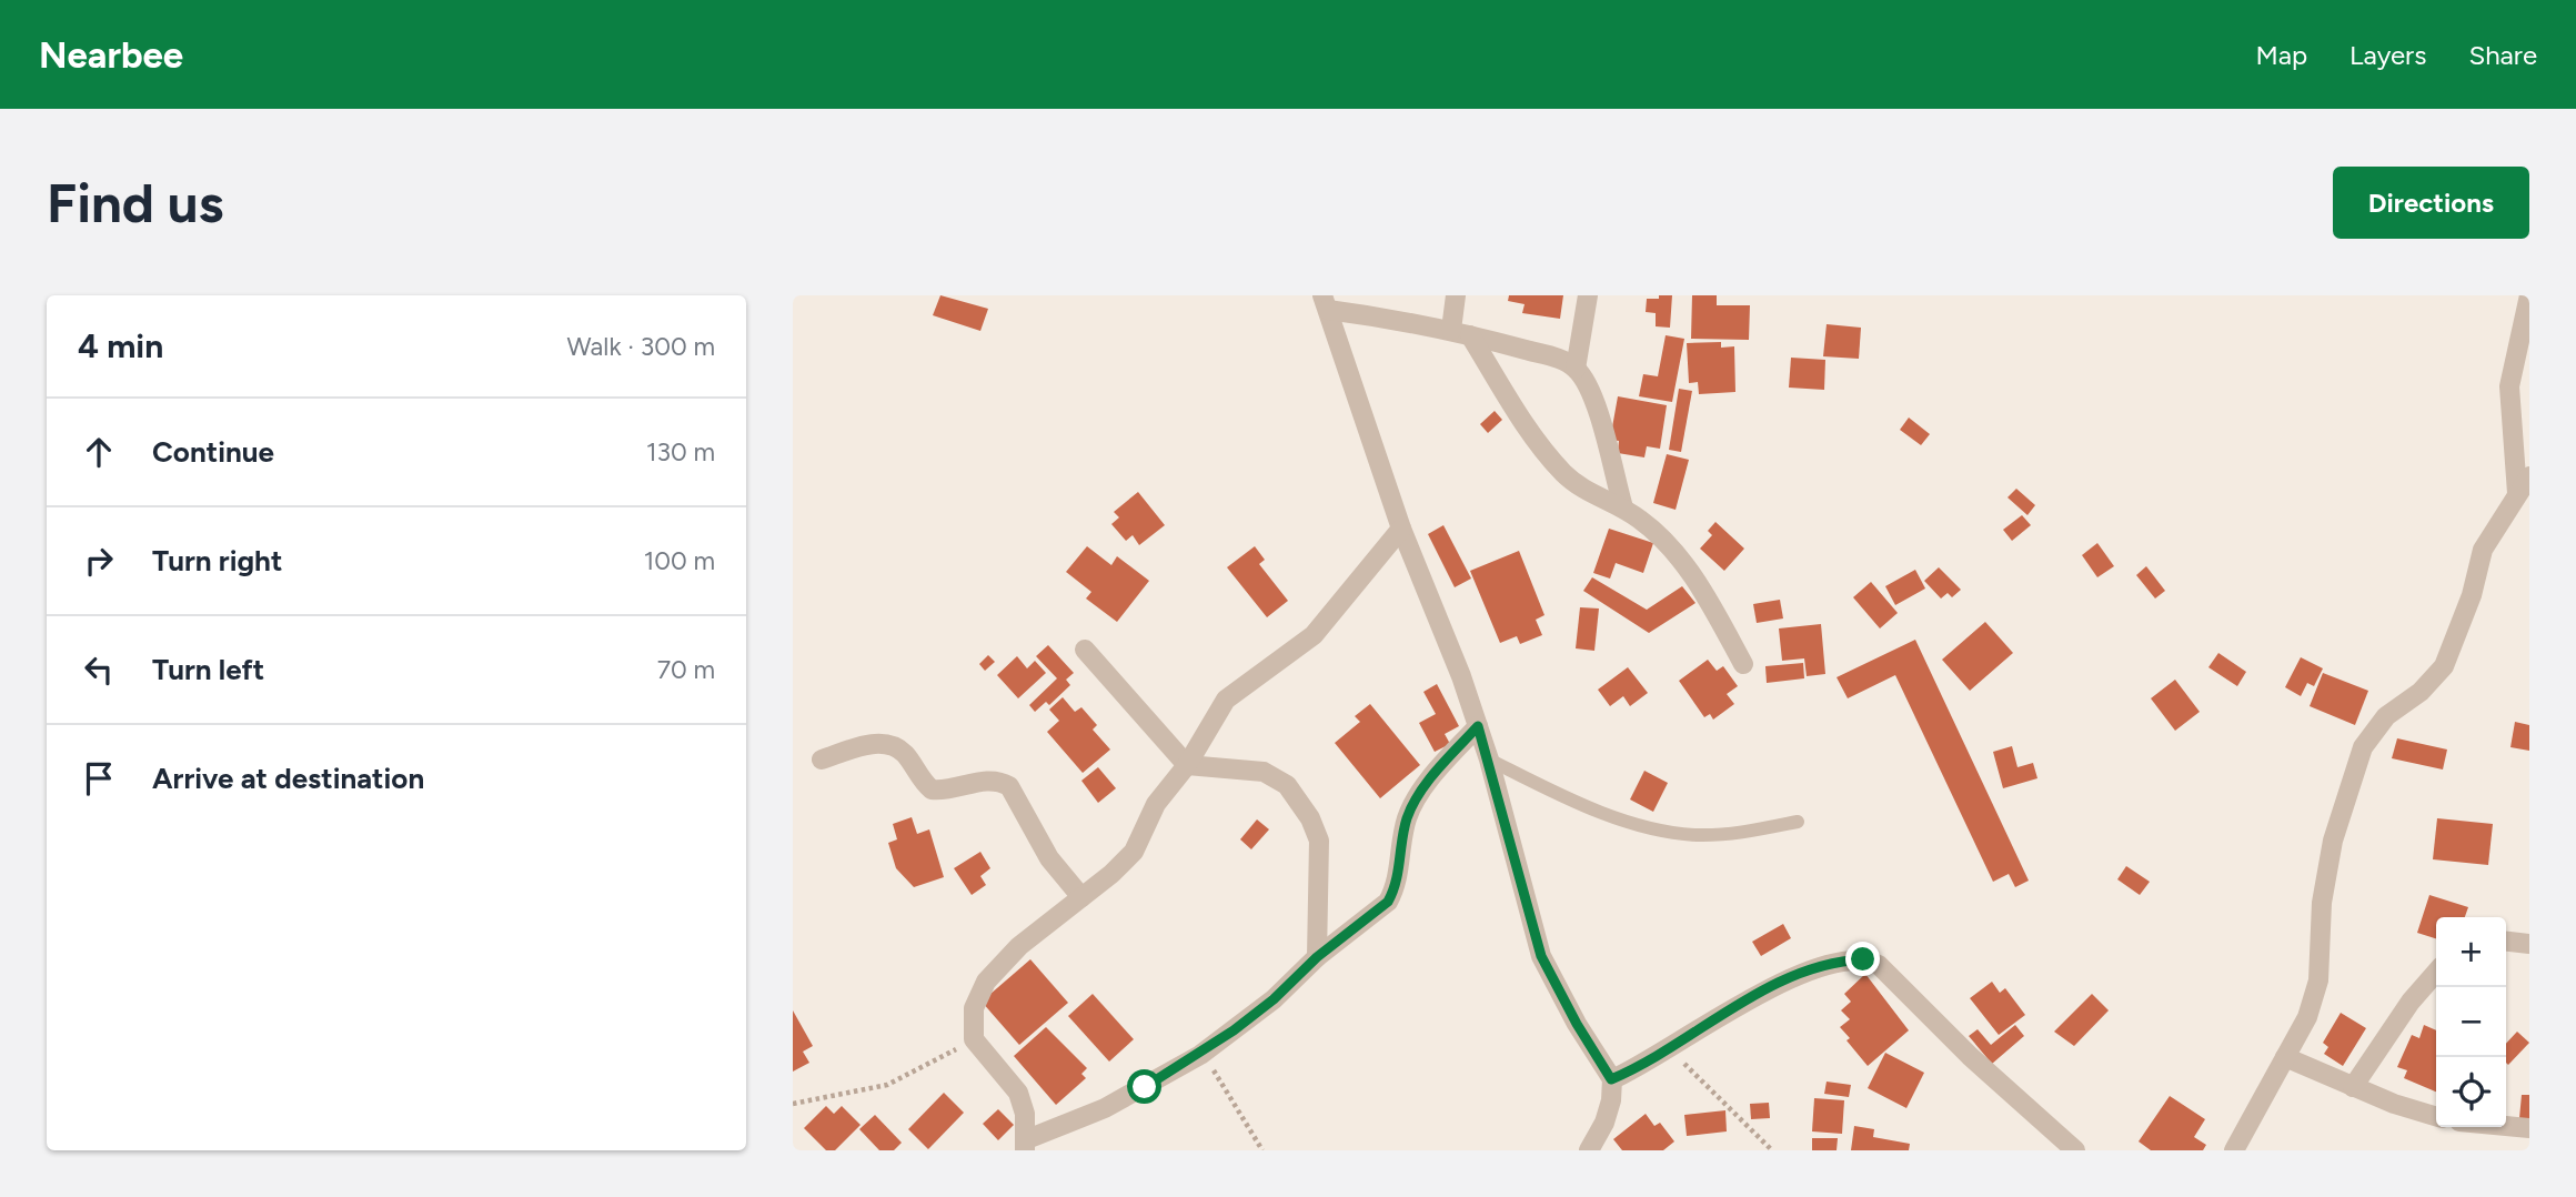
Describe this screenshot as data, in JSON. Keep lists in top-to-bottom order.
{
  "page": {
    "header": "Nearbee",
    "nav": ["Map", "Layers", "Share"],
    "buttons": "Directions",
    "title": "Find us",
    "heading": ["4 min", "Walk · 300 m"],
    "list": [
      ["Continue", "130 m"],
      ["Turn right", "100 m"],
      ["Turn left", "70 m"],
      "Arrive at destination"
    ],
    "map_buttons": ["+", "−"]
  }
}
